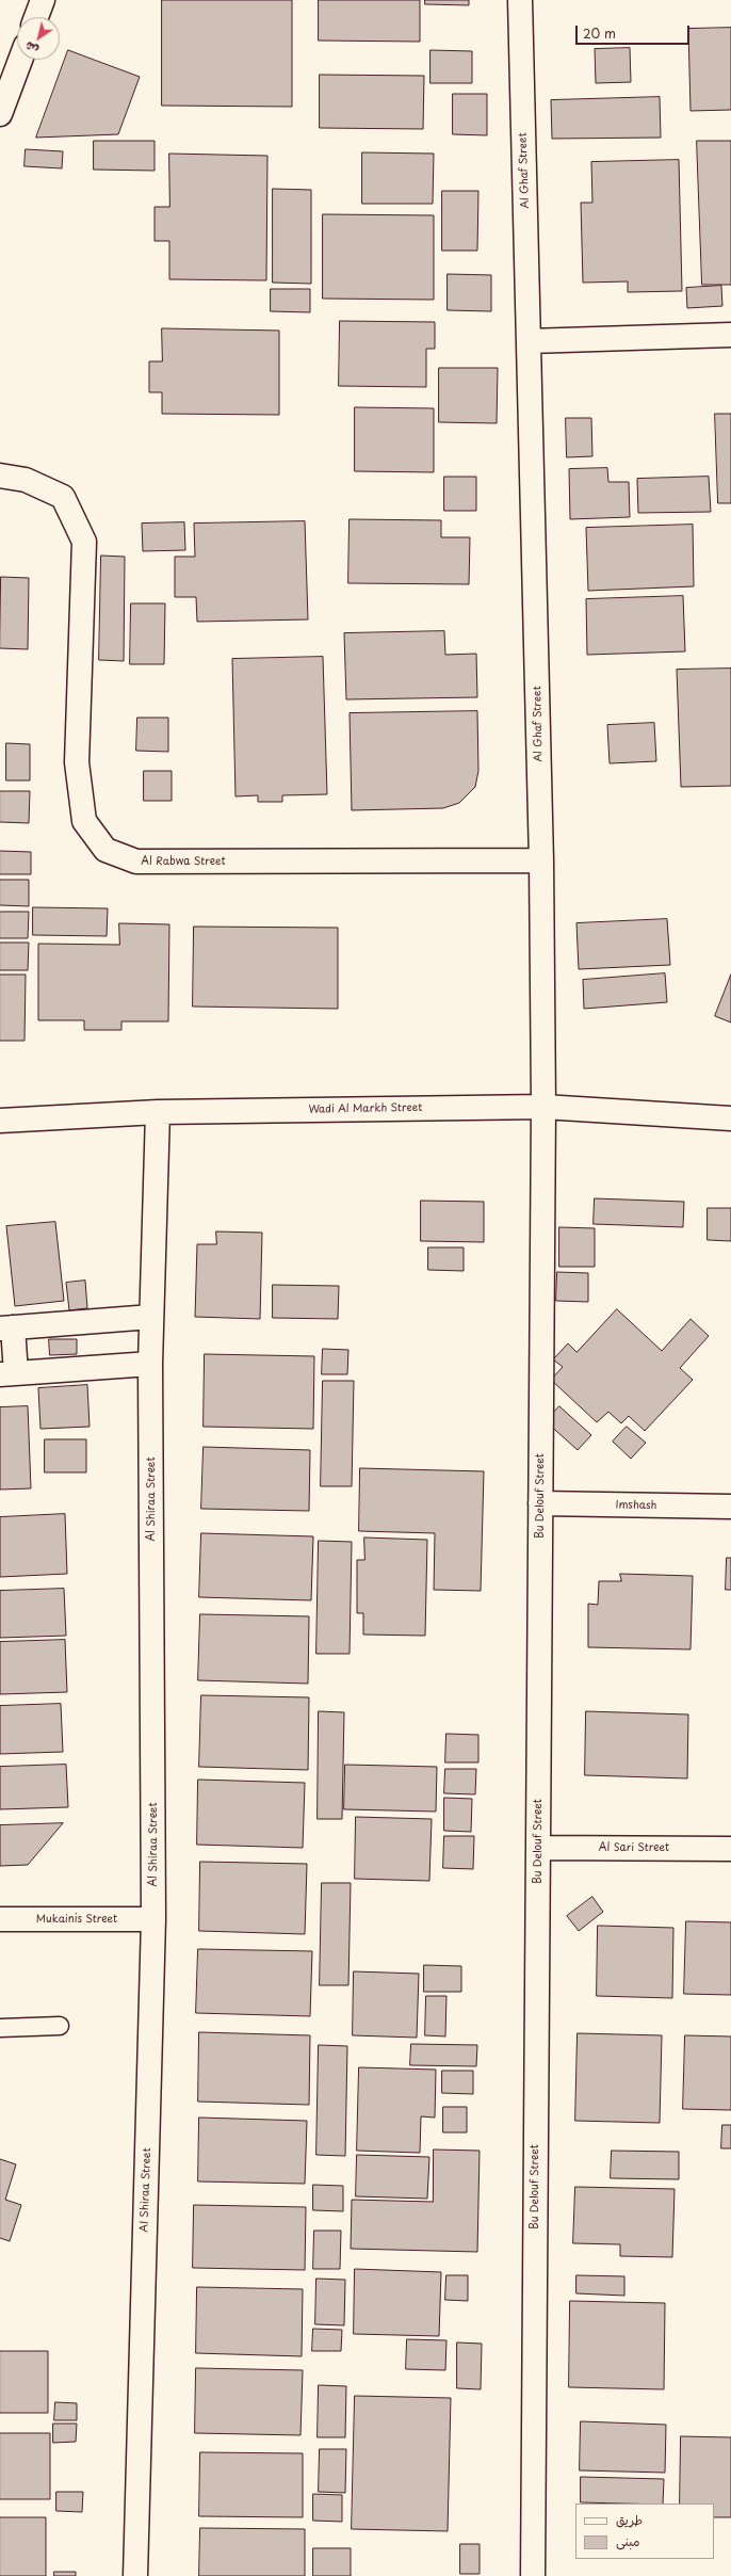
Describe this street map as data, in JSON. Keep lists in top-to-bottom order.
{
  "streets": {
    "street": [
      "Al Ghaf Street",
      "Al Rabwa Street",
      "Wadi Al Markh Street",
      "Bu Delouf Street",
      "Al Shiraa Street",
      "Imshash",
      "Al Sari Street",
      "Mukainis Street"
    ]
  },
  "crossings": [
    ["Al Ghaf Street", "Al Rabwa Street"],
    ["Al Ghaf Street", "Wadi Al Markh Street"],
    ["Al Ghaf Street", "Bu Delouf Street"],
    ["Wadi Al Markh Street", "Bu Delouf Street"],
    ["Wadi Al Markh Street", "Al Shiraa Street"],
    ["Bu Delouf Street", "Imshash"],
    ["Bu Delouf Street", "Al Sari Street"],
    ["Al Shiraa Street", "Mukainis Street"]
  ],
  "legend": ["طريق", "مبنى"],
  "scale_bar": "20 m",
  "north": "bottom left"
}
